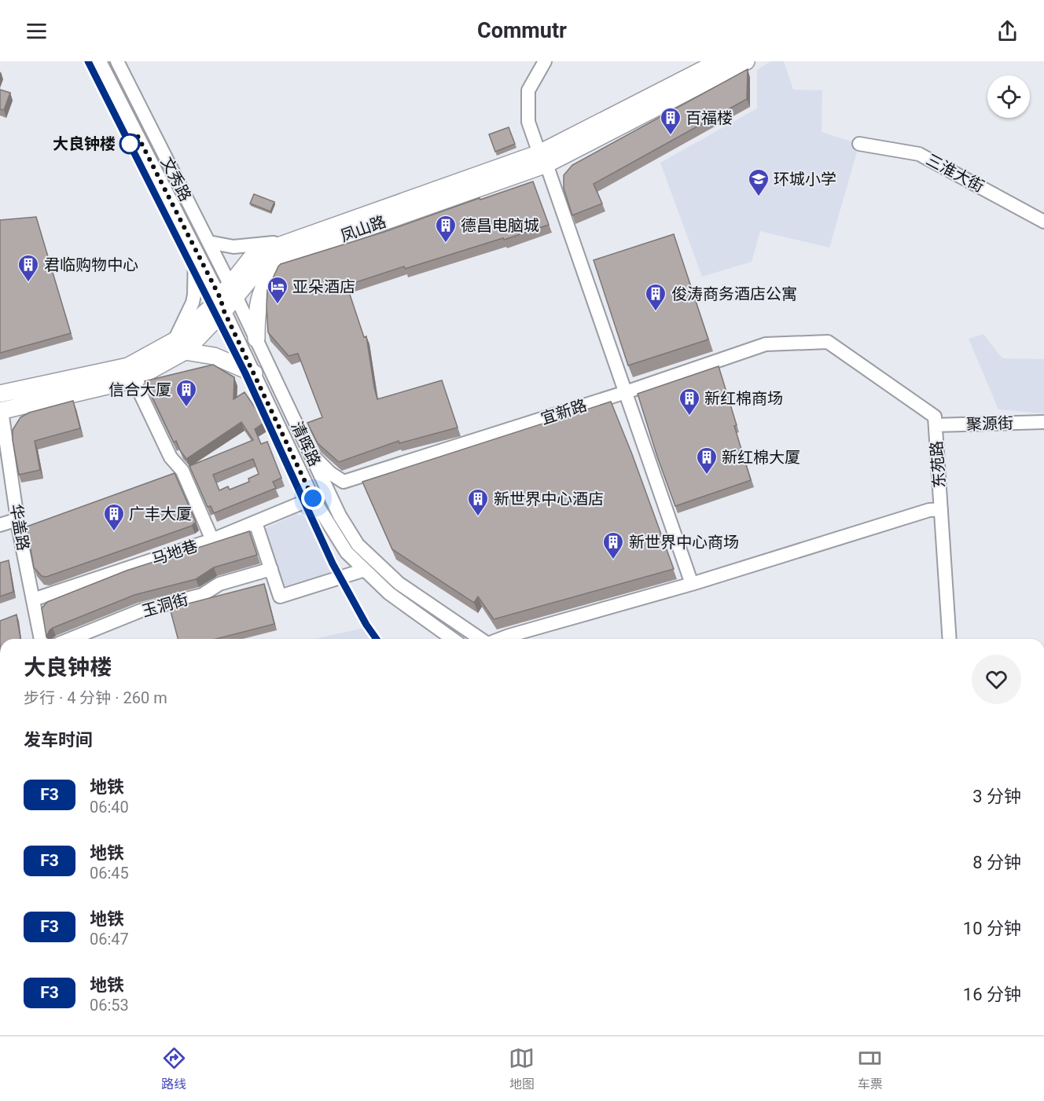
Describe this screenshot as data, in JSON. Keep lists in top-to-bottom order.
{
  "streets": {
    "main road": ["凤山路"],
    "street": [
      "三淮大街",
      "文秀路",
      "宜新路",
      "聚源街",
      "清晖路",
      "东苑路",
      "华盖路",
      "马地巷",
      "玉洞街"
    ]
  },
  "crossings": [
    ["文秀路", "凤山路"],
    ["文秀路", "清晖路"],
    ["凤山路", "清晖路"],
    ["凤山路", "华盖路"],
    ["宜新路", "东苑路"],
    ["聚源街", "东苑路"],
    ["清晖路", "马地巷"],
    ["华盖路", "马地巷"]
  ],
  "places": {
    "building": [
      "百福楼",
      "德昌电脑城",
      "君临购物中心",
      "俊涛商务酒店公寓",
      "信合大厦",
      "新红棉商场",
      "新红棉大厦",
      "新世界中心酒店",
      "广丰大厦",
      "新世界中心商场"
    ],
    "other": ["大良钟楼"],
    "school or university": ["环城小学"],
    "hotel": ["亚朵酒店"]
  },
  "lines": ["metro line F3"],
  "page": {
    "header": "Commutr",
    "heading": [
      ["大良钟楼", "步行 · 4 分钟 · 260 m"],
      "发车时间"
    ],
    "list": [
      {
        "mark": "F3",
        "name": "地铁",
        "note": "06:40",
        "value": "3 分钟"
      },
      {
        "mark": "F3",
        "name": "地铁",
        "note": "06:45",
        "value": "8 分钟"
      },
      {
        "mark": "F3",
        "name": "地铁",
        "note": "06:47",
        "value": "10 分钟"
      },
      {
        "mark": "F3",
        "name": "地铁",
        "note": "06:53",
        "value": "16 分钟"
      }
    ],
    "tabs": ["路线", "地图", "车票"]
  }
}
